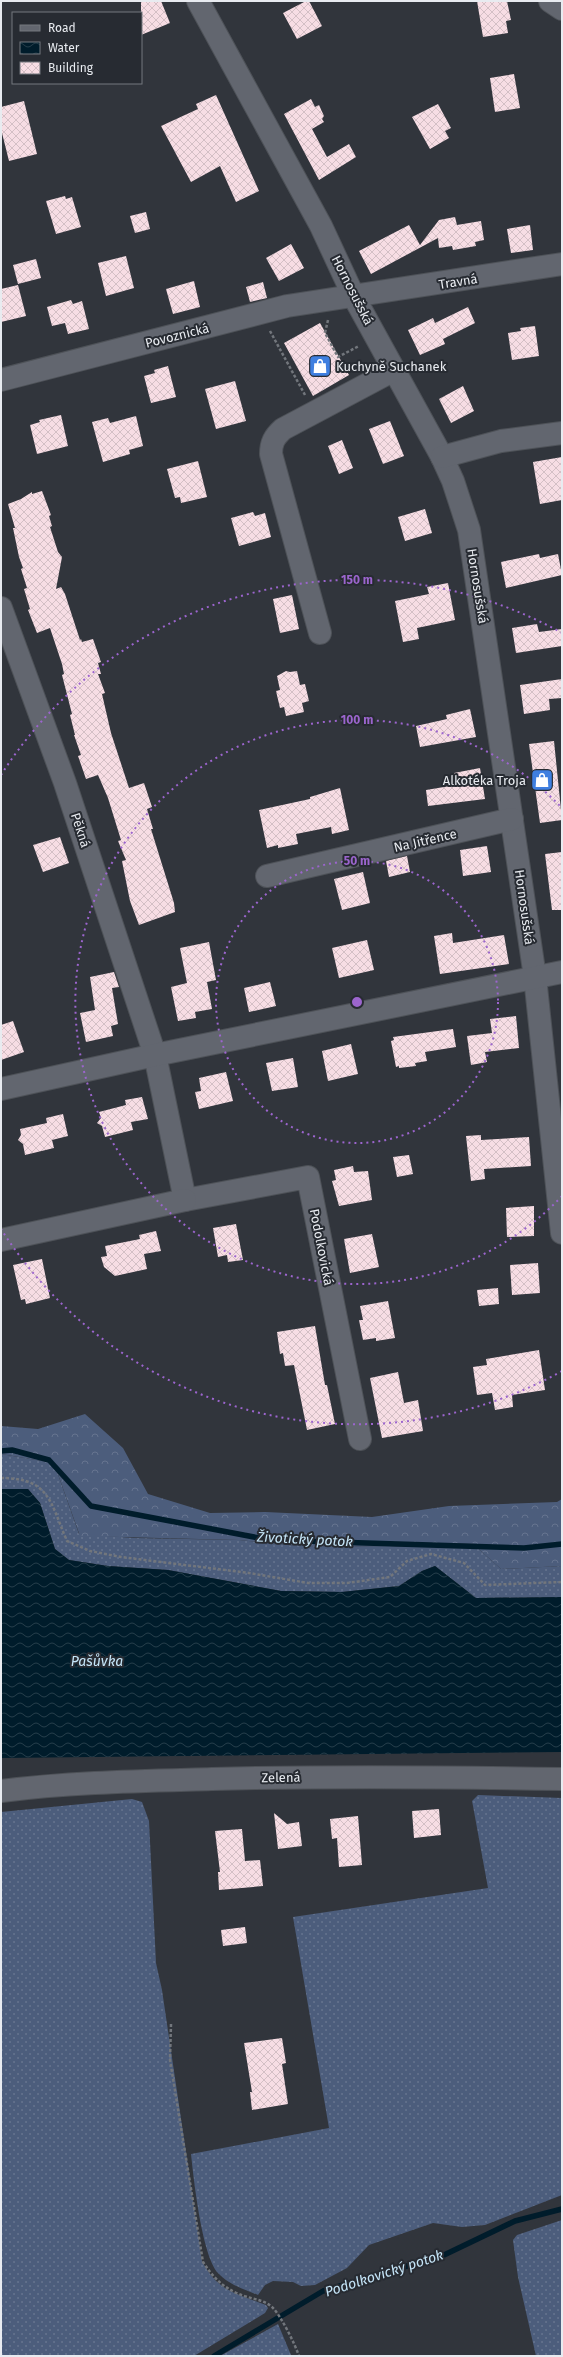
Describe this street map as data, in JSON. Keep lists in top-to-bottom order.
{
  "streets": {
    "street": [
      "Travná",
      "Hornosušská",
      "Povoznická",
      "Pěkná",
      "Na Jitřence",
      "Podolkovická",
      "Zelená"
    ]
  },
  "crossings": [
    ["Travná", "Hornosušská"],
    ["Travná", "Povoznická"],
    ["Hornosušská", "Povoznická"],
    ["Hornosušská", "Na Jitřence"]
  ],
  "water": ["Životický potok", "Pašůvka", "Podolkovický potok"],
  "places": {
    "shop": ["Kuchyně Suchanek", "Alkotéka Troja"]
  },
  "legend": ["Road", "Water", "Building"],
  "rings": ["150 m", "100 m", "50 m"]
}
